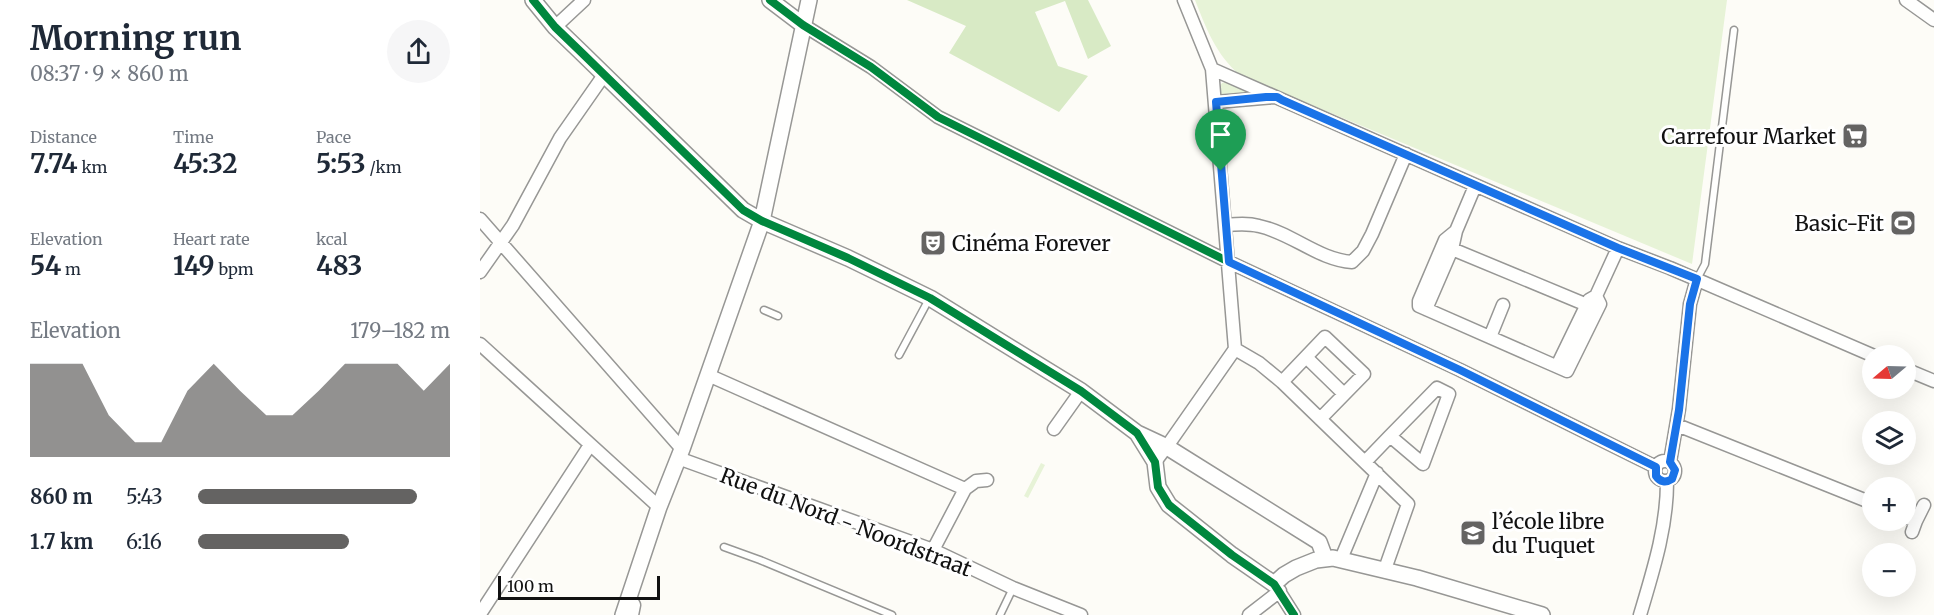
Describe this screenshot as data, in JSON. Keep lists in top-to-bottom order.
{
  "streets": {
    "street": ["Rue du Nord - Noordstraat"]
  },
  "places": {
    "supermarket": ["Carrefour Market"],
    "sports": ["Basic-Fit"],
    "theatre": ["Cinéma Forever"],
    "school or university": ["l’école libre du Tuquet"]
  },
  "scale_bar": "100 m",
  "north": "left",
  "page": {
    "heading": ["Morning run", "08:37 · 9 × 860 m"],
    "stats": [
      ["Distance", "7.74 km"],
      ["Time", "45:32"],
      ["Pace", "5:53 /km"],
      ["Elevation", "54 m"],
      ["Heart rate", "149 bpm"],
      ["kcal", "483"]
    ],
    "chart": ["Elevation", "179–182 m"],
    "map_buttons": ["+", "−"],
    "list": [
      {
        "name": "860 m",
        "note": "5:43"
      },
      {
        "name": "1.7 km",
        "note": "6:16"
      }
    ],
    "scale": "100 m"
  }
}
